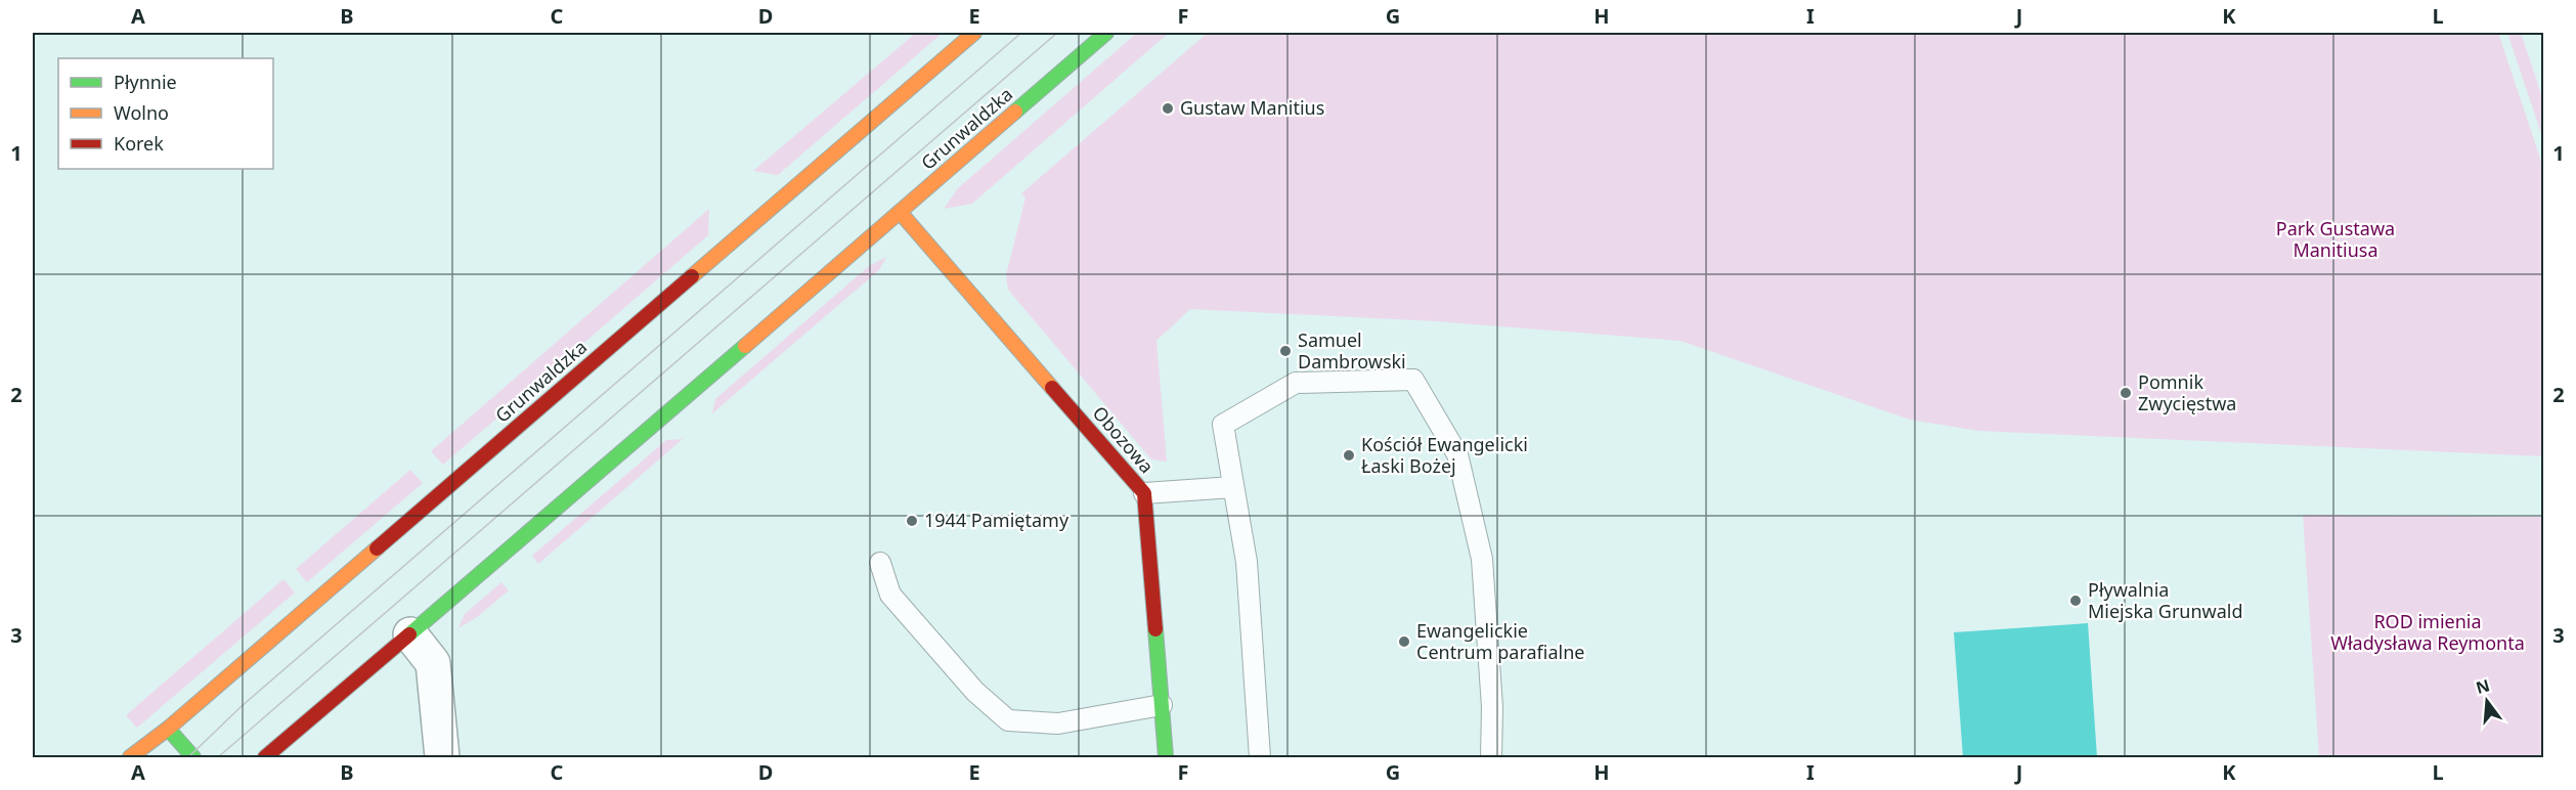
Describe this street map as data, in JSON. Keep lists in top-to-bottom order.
{
  "streets": {
    "street": ["Grunwaldzka", "Obozowa"]
  },
  "crossings": [
    ["Grunwaldzka", "Obozowa"]
  ],
  "parks": ["Park Gustawa Manitiusa", "ROD imienia Władysława Reymonta"],
  "places": [
    "Gustaw Manitius",
    "Samuel Dambrowski",
    "Pomnik Zwycięstwa",
    "Kościół Ewangelicki Łaski Bożej",
    "1944 Pamiętamy",
    "Pływalnia Miejska Grunwald",
    "Ewangelickie Centrum parafialne"
  ],
  "legend": ["Płynnie", "Wolno", "Korek"],
  "north": "top",
  "grid": {
    "columns": [
      "A",
      "B",
      "C",
      "D",
      "E",
      "F",
      "G",
      "H",
      "I",
      "J",
      "K",
      "L"
    ],
    "rows": ["1", "2", "3"]
  }
}
